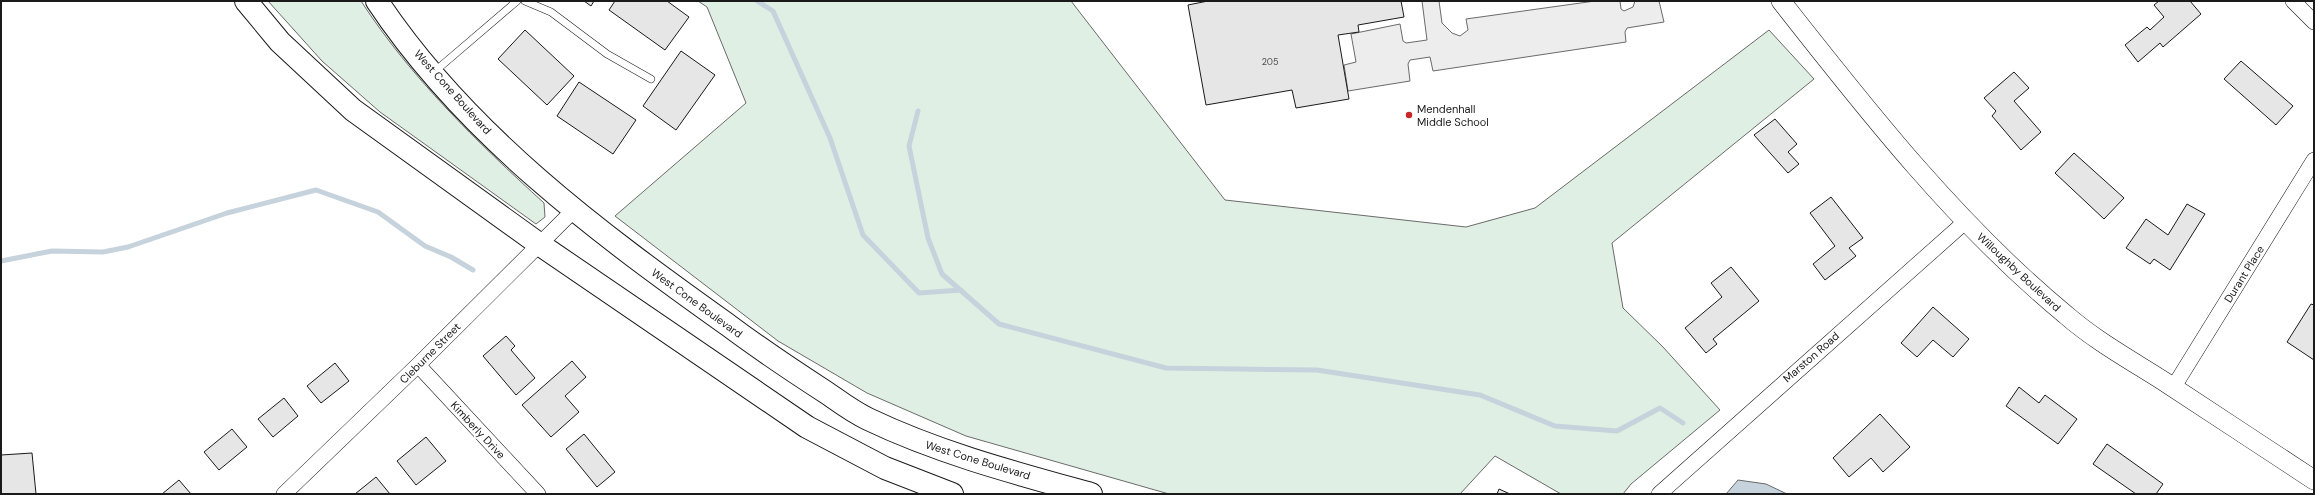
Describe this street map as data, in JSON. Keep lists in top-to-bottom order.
{
  "streets": {
    "main road": ["West Cone Boulevard"],
    "street": [
      "Willoughby Boulevard",
      "Durant Place",
      "Cleburne Street",
      "Marston Road",
      "Kimberly Drive"
    ]
  },
  "crossings": [
    ["West Cone Boulevard", "Cleburne Street"],
    ["Willoughby Boulevard", "Durant Place"],
    ["Willoughby Boulevard", "Marston Road"],
    ["Cleburne Street", "Kimberly Drive"]
  ],
  "places": ["Mendenhall Middle School"],
  "house_numbers": ["205"]
}
